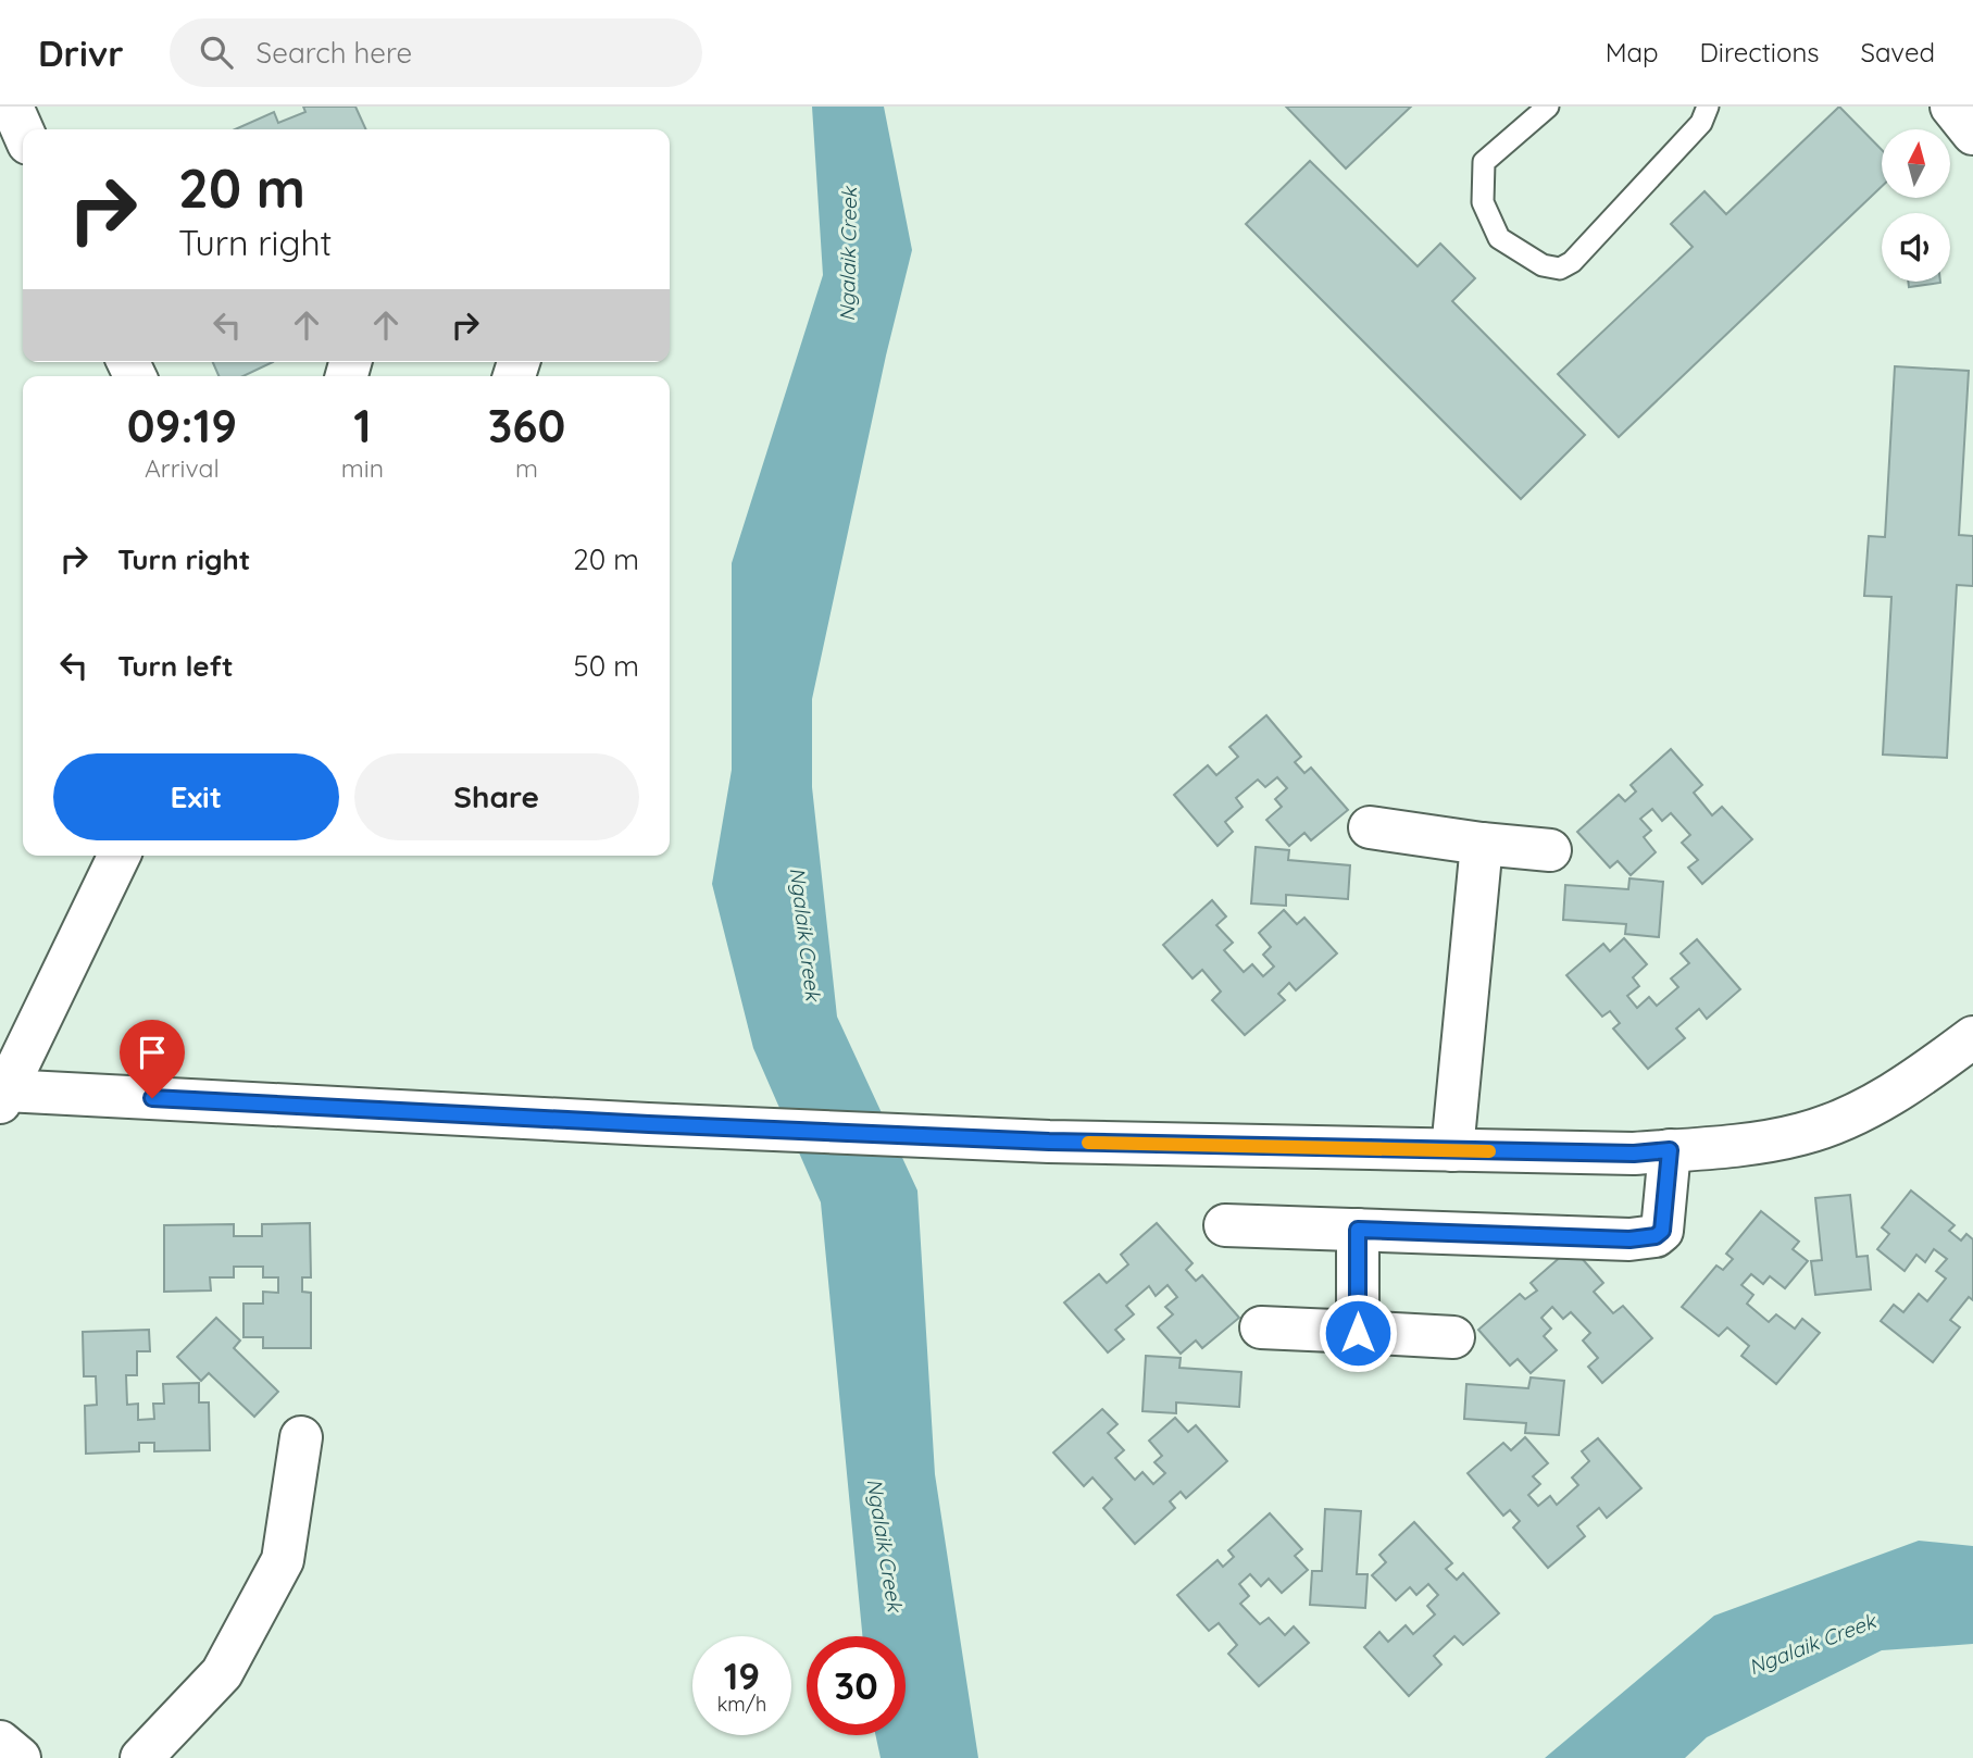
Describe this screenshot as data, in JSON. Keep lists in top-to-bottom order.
{
  "water": ["Ngalaik Creek"],
  "north": "top",
  "page": {
    "header": "Drivr",
    "search": "Search here",
    "nav": ["Map", "Directions", "Saved"],
    "turn": ["20 m", "Turn right"],
    "eta": [
      "09:19",
      "Arrival",
      "1",
      "min",
      "360",
      "m"
    ],
    "list": [
      {
        "name": "Turn right",
        "value": "20 m"
      },
      {
        "name": "Turn left",
        "value": "50 m"
      }
    ],
    "buttons": ["Exit", "Share"],
    "speed": "19 km/h",
    "limit": "30"
  }
}
